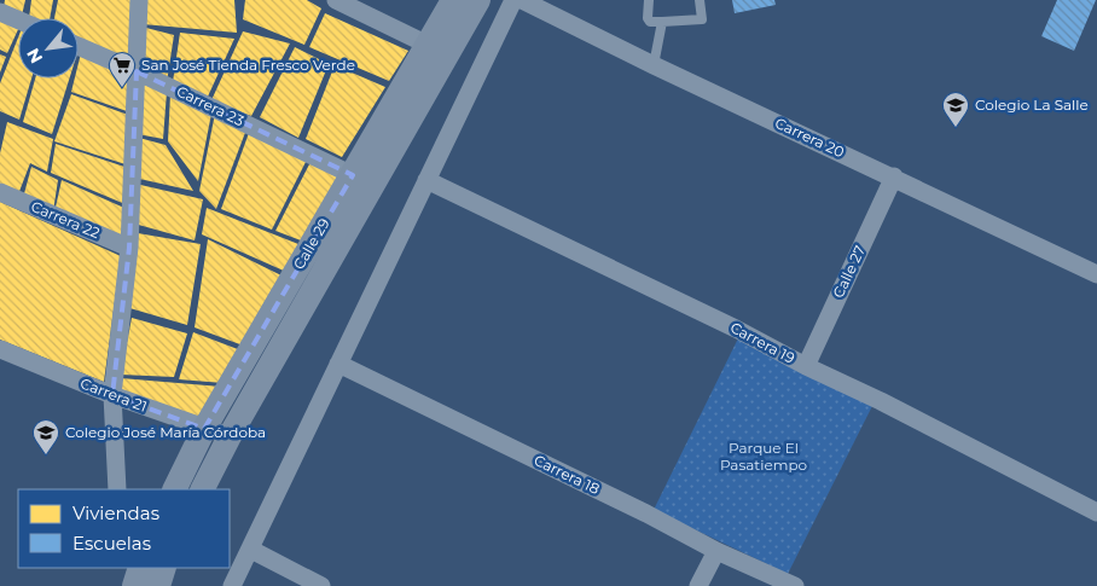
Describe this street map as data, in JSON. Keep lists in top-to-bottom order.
{
  "streets": {
    "main road": ["Calle 29"],
    "street": [
      "Carrera 23",
      "Carrera 20",
      "Carrera 22",
      "Calle 27",
      "Carrera 19",
      "Carrera 21",
      "Carrera 18"
    ]
  },
  "crossings": [
    ["Carrera 23", "Calle 29"],
    ["Carrera 20", "Calle 27"],
    ["Calle 29", "Carrera 21"],
    ["Calle 27", "Carrera 19"]
  ],
  "parks": ["Parque El Pasatiempo"],
  "places": {
    "supermarket": ["San José Tienda Fresco Verde"],
    "school or university": ["Colegio La Salle", "Colegio José María Córdoba"]
  },
  "legend": ["Viviendas", "Escuelas"],
  "north": "bottom left"
}
